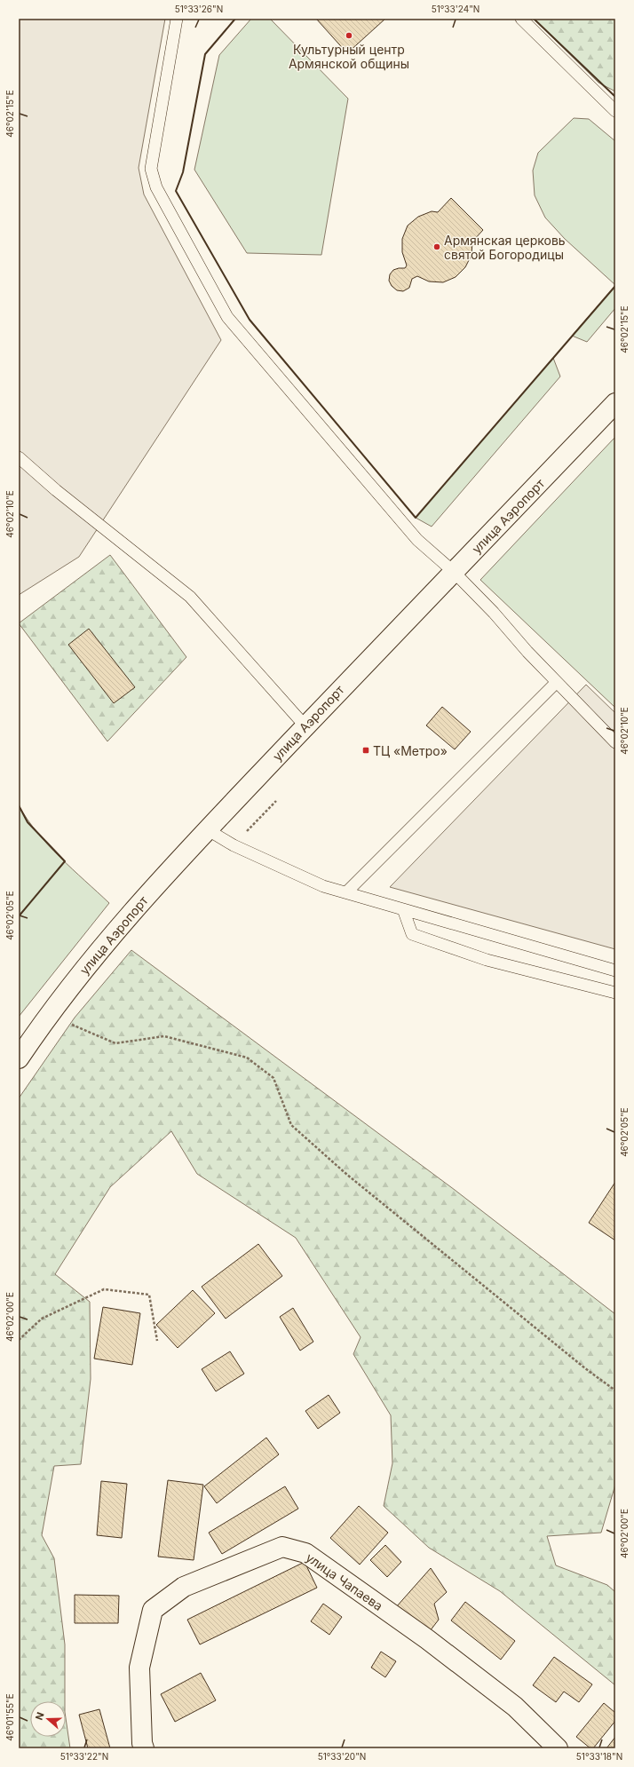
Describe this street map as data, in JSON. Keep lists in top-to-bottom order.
{
  "streets": {
    "main road": ["улица Аэропорт", "улица Чапаева"]
  },
  "places": {
    "other": ["Культурный центр Армянской общины", "Армянская церковь святой Богородицы"],
    "transit": ["ТЦ «Метро»"]
  },
  "north": "left",
  "coordinates": [
    "51°33'26\"N",
    "51°33'24\"N",
    "46°02'15\"E",
    "46°02'10\"E",
    "46°02'05\"E",
    "46°02'00\"E",
    "46°01'55\"E",
    "51°33'22\"N",
    "51°33'20\"N",
    "51°33'18\"N"
  ]
}
